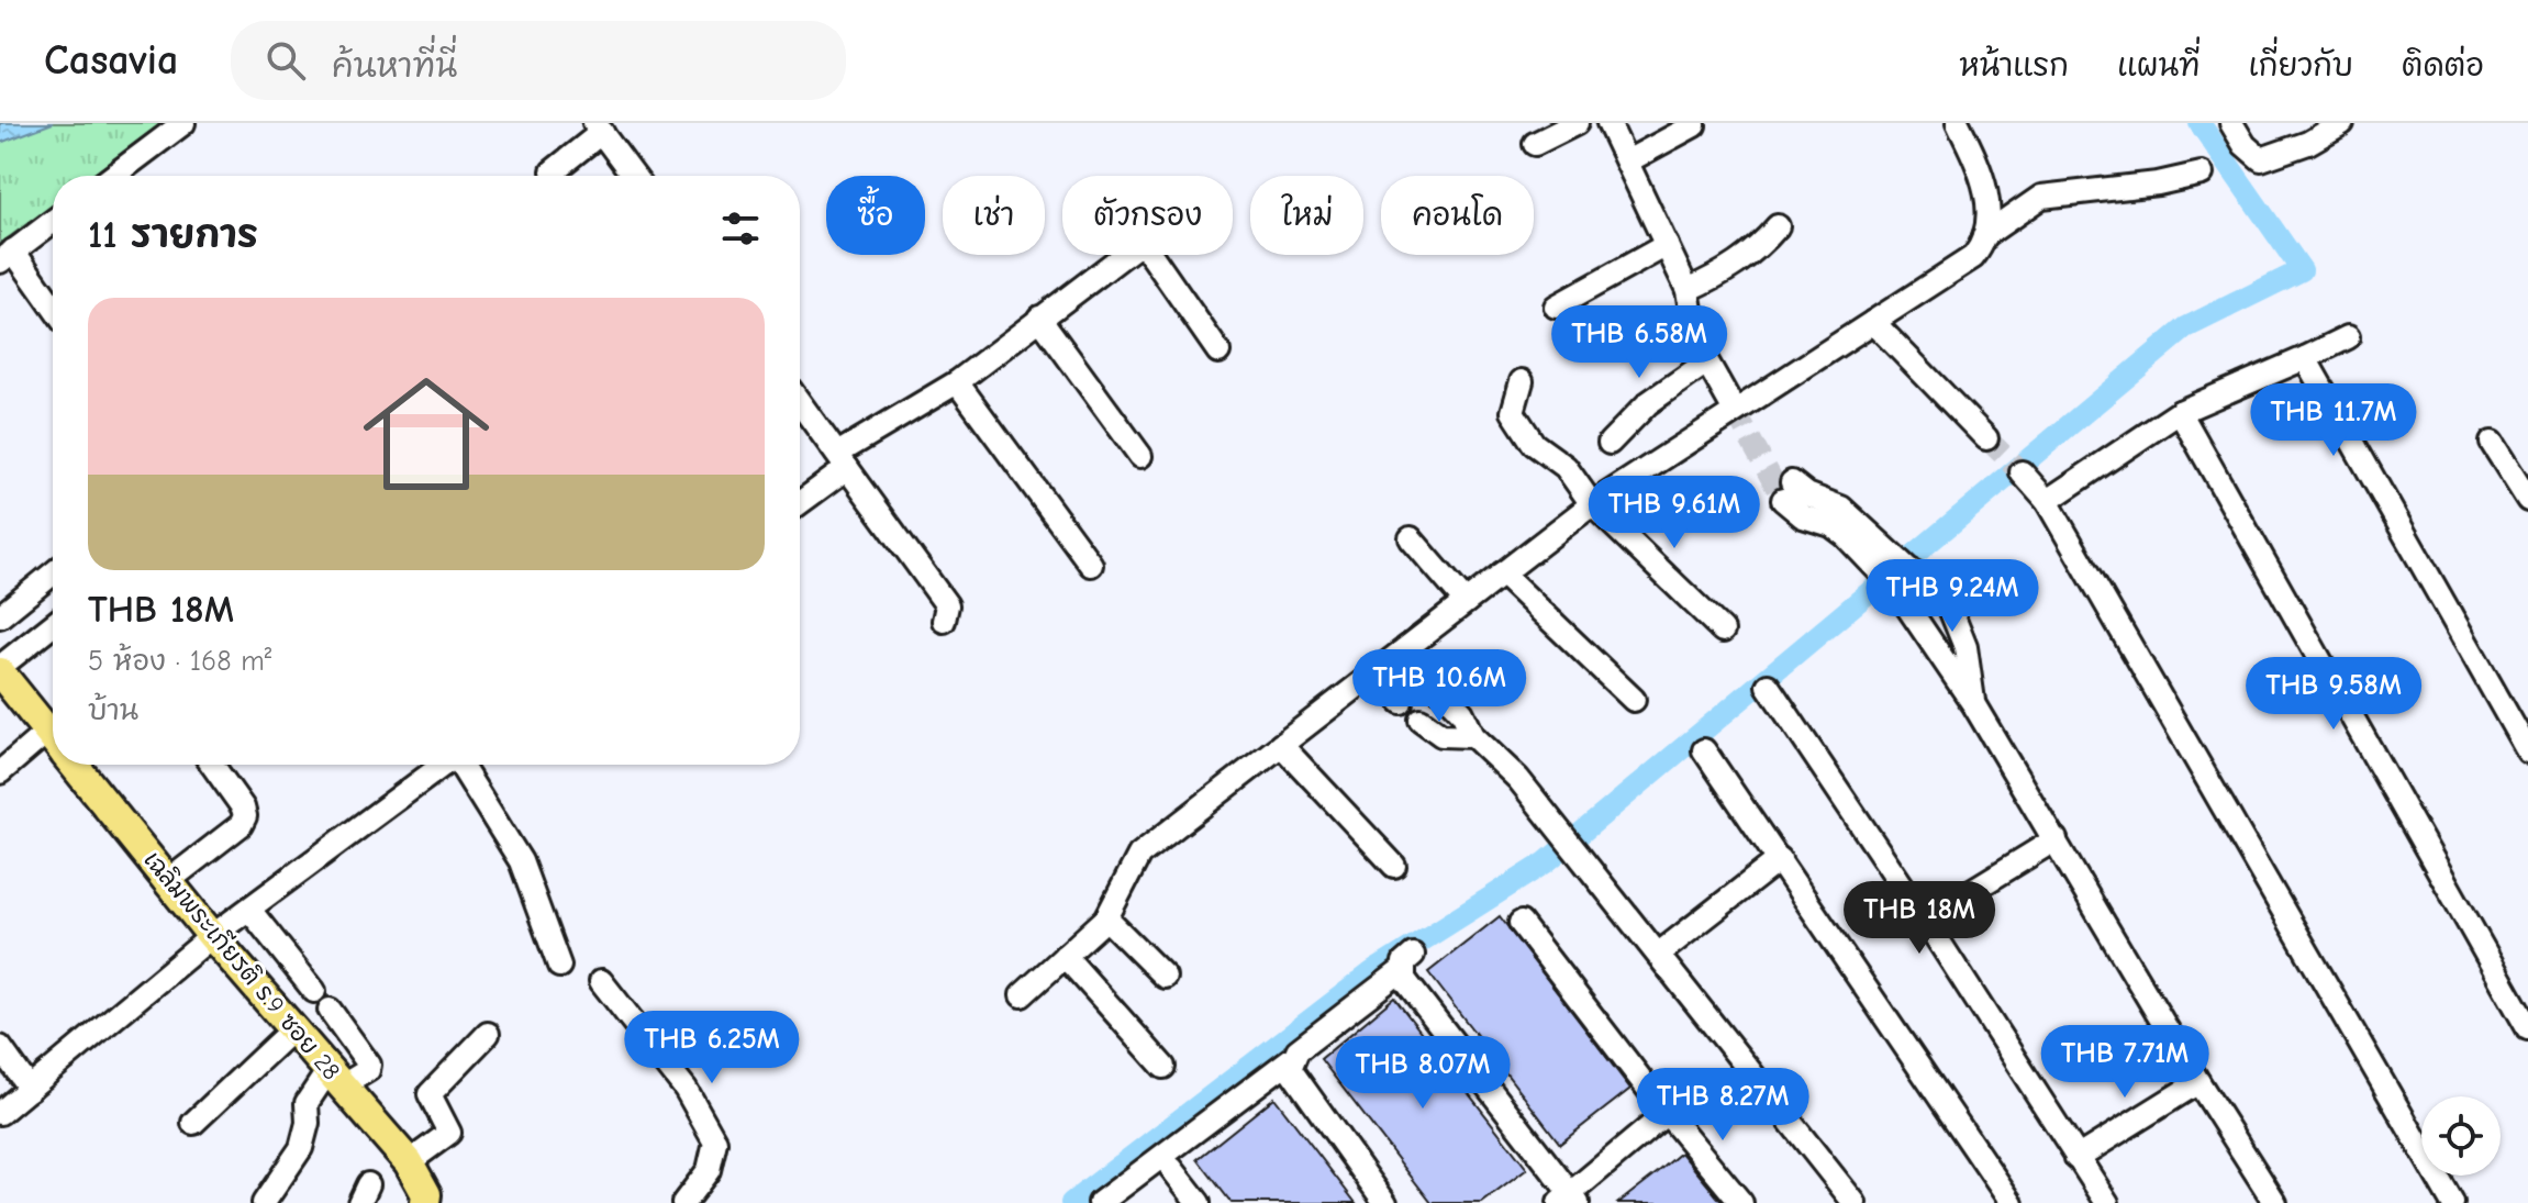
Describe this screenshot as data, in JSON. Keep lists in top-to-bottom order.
{
  "streets": {
    "main road": ["เฉลิมพระเกียรติ ร.9 ซอย 28"]
  },
  "page": {
    "header": "Casavia",
    "search": "ค้นหาที่นี่",
    "nav": [
      "หน้าแรก",
      "แผนที่",
      "เกี่ยวกับ",
      "ติดต่อ"
    ],
    "chip": [
      "ซื้อ",
      "เช่า",
      "ตัวกรอง",
      "ใหม่",
      "คอนโด"
    ],
    "heading": "11 รายการ",
    "list": [
      {
        "name": "THB 18M",
        "note": "5 ห้อง · 168 m² · บ้าน"
      }
    ],
    "price": [
      "THB 6.58M",
      "THB 11.7M",
      "THB 9.61M",
      "THB 9.24M",
      "THB 10.6M",
      "THB 9.58M",
      "THB 18M",
      "THB 6.25M",
      "THB 7.71M",
      "THB 8.07M",
      "THB 8.27M"
    ]
  }
}
